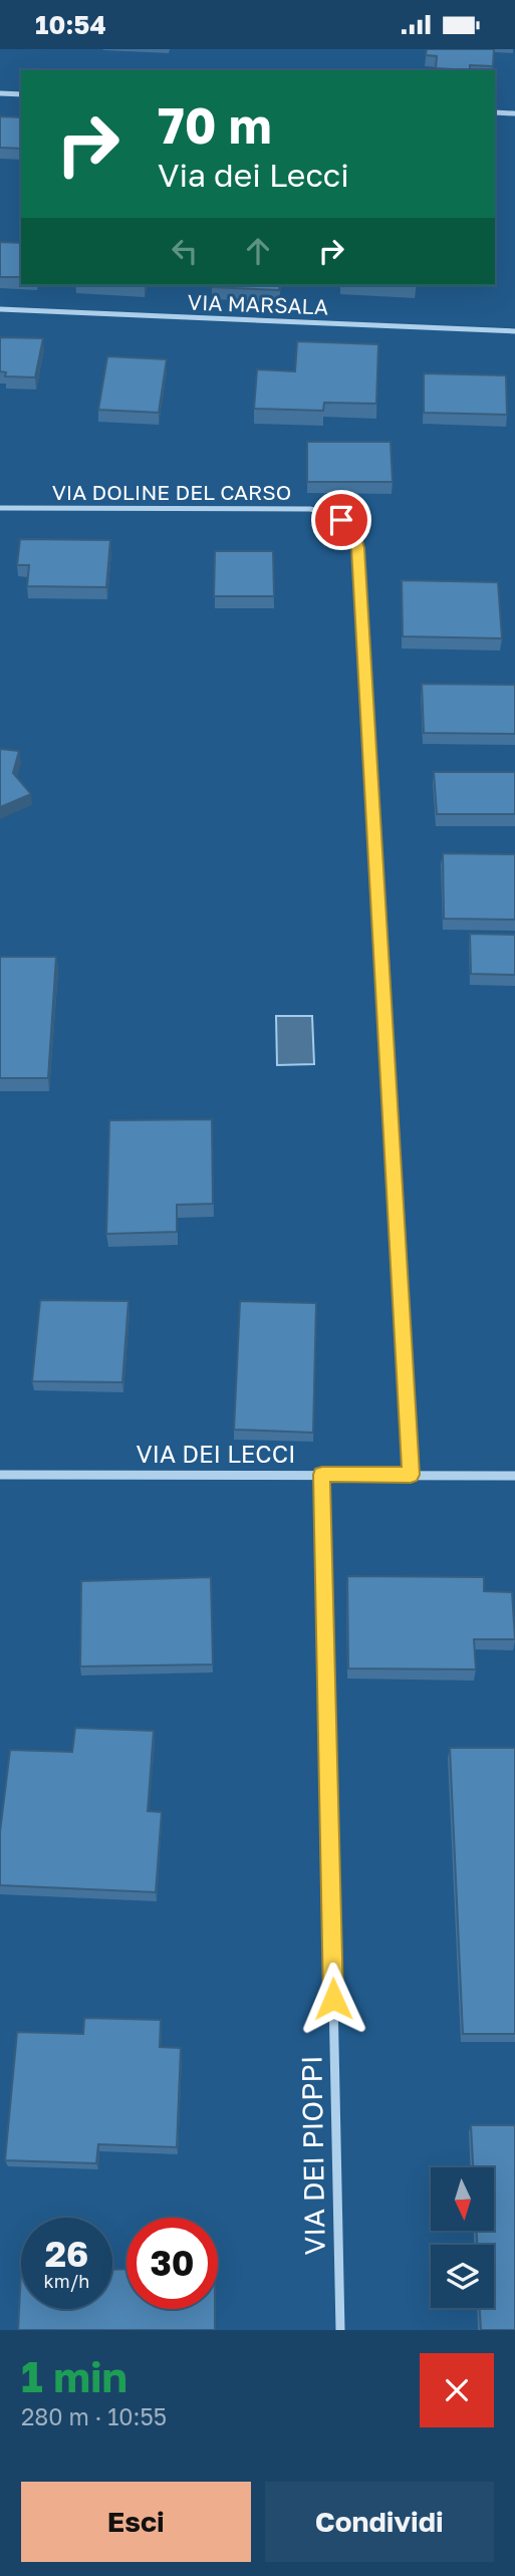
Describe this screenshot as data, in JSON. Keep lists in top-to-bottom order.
{
  "streets": {
    "street": [
      "VIA MARSALA",
      "VIA DOLINE DEL CARSO",
      "VIA DEI LECCI",
      "VIA DEI PIOPPI"
    ]
  },
  "crossings": [
    ["VIA DOLINE DEL CARSO", "VIA DEI LECCI"],
    ["VIA DEI LECCI", "VIA DEI PIOPPI"]
  ],
  "north": "bottom",
  "page": {
    "status": "10:54",
    "turn": ["70 m", "Via dei Lecci"],
    "speed": "26 km/h",
    "limit": "30",
    "heading": ["1 min", "280 m · 10:55"],
    "buttons": ["Esci", "Condividi"]
  }
}
